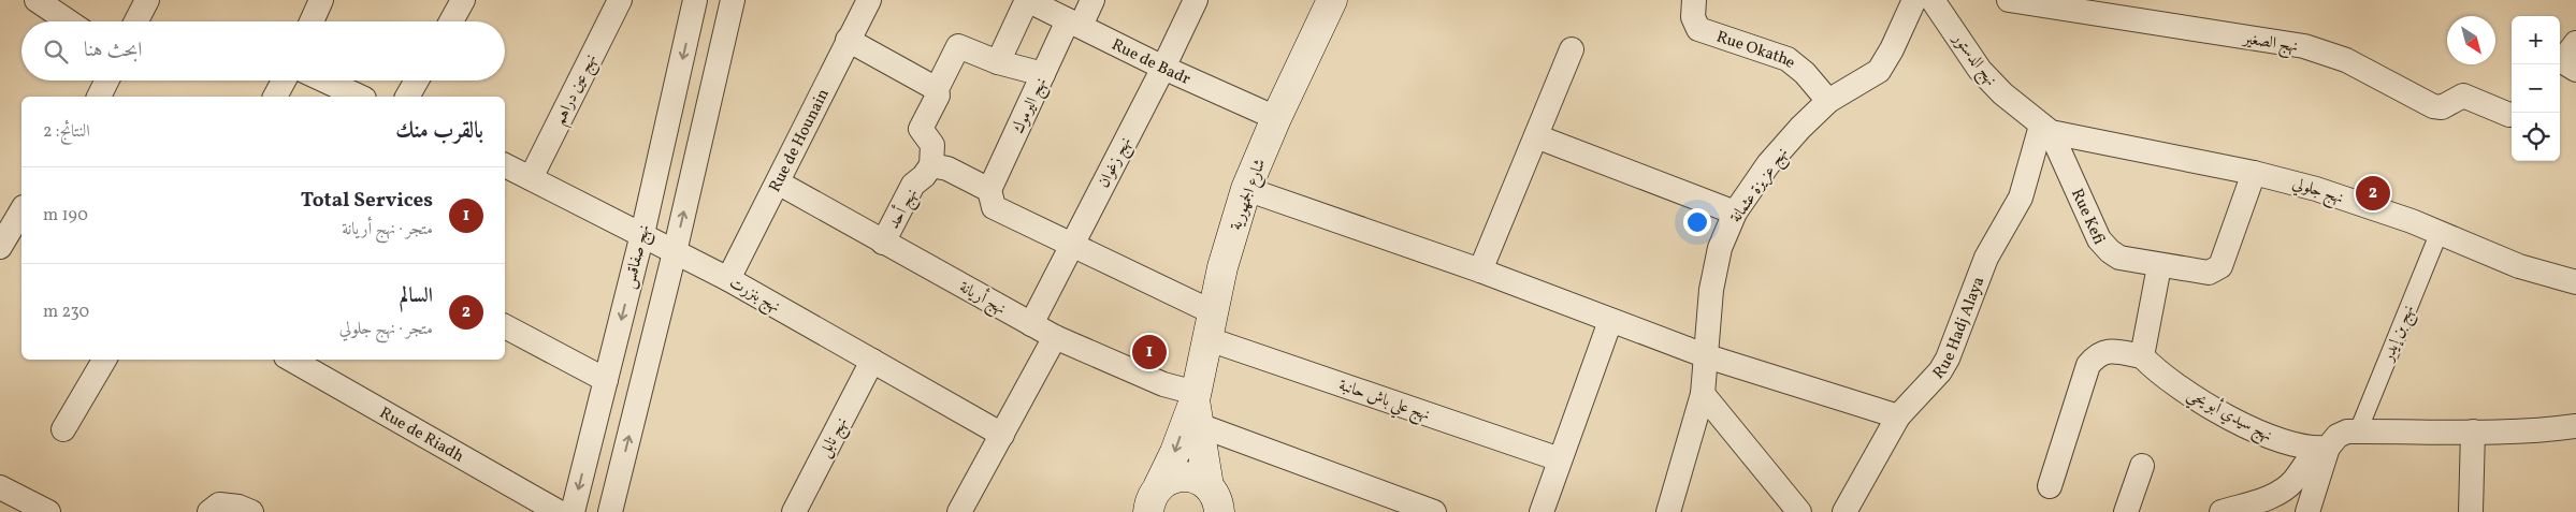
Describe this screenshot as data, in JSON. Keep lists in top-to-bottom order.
{
  "streets": {
    "main road": ["شارع الجمهورية"],
    "street": [
      "نهج الصغير",
      "Rue Okathe",
      "نهج الدستور",
      "Rue de Badr",
      "نهج عين دراهم",
      "نهج اليرموك",
      "Rue de Hounain",
      "نهج زغوان",
      "نهج عزيزة عثمانة",
      "نهج جلولي",
      "نهج أحد",
      "Rue Kefi",
      "نهج صفاقس",
      "نهج بنزرت",
      "نهج أريانة",
      "Rue Hadj Alaya",
      "نهج بن إيدر",
      "نهج علي باش حانبة",
      "نهج سيدي أبو يحي",
      "Rue de Riadh",
      "نهج نابل"
    ]
  },
  "crossings": [
    ["Rue Okathe", "نهج عزيزة عثمانة"],
    ["نهج الدستور", "نهج جلولي"],
    ["نهج الدستور", "Rue Kefi"],
    ["نهج الدستور", "Rue Hadj Alaya"],
    ["Rue de Badr", "نهج اليرموك"],
    ["Rue de Badr", "نهج زغوان"],
    ["Rue de Badr", "شارع الجمهورية"],
    ["نهج عين دراهم", "نهج بنزرت"],
    ["نهج اليرموك", "نهج علي باش حانبة"],
    ["Rue de Hounain", "نهج بنزرت"],
    ["Rue de Hounain", "نهج أريانة"],
    ["نهج زغوان", "نهج أريانة"],
    ["نهج زغوان", "نهج علي باش حانبة"],
    ["نهج جلولي", "Rue Kefi"],
    ["نهج جلولي", "Rue Hadj Alaya"],
    ["نهج جلولي", "نهج بن إيدر"],
    ["شارع الجمهورية", "نهج أريانة"],
    ["شارع الجمهورية", "نهج علي باش حانبة"],
    ["نهج أحد", "نهج أريانة"],
    ["Rue Kefi", "Rue Hadj Alaya"],
    ["نهج صفاقس", "نهج بنزرت"],
    ["نهج بنزرت", "نهج نابل"]
  ],
  "north": "bottom right",
  "page": {
    "map_buttons": ["+", "−"],
    "search": "ابحث هنا",
    "heading": ["بالقرب منك", "النتائج: 2"],
    "list": [
      {
        "mark": "1",
        "name": "Total Services",
        "note": "متجر · نهج أريانة",
        "value": "190 m"
      },
      {
        "mark": "2",
        "name": "السالم",
        "note": "متجر · نهج جلولي",
        "value": "230 m"
      }
    ],
    "pins": ["2", "1"]
  }
}
